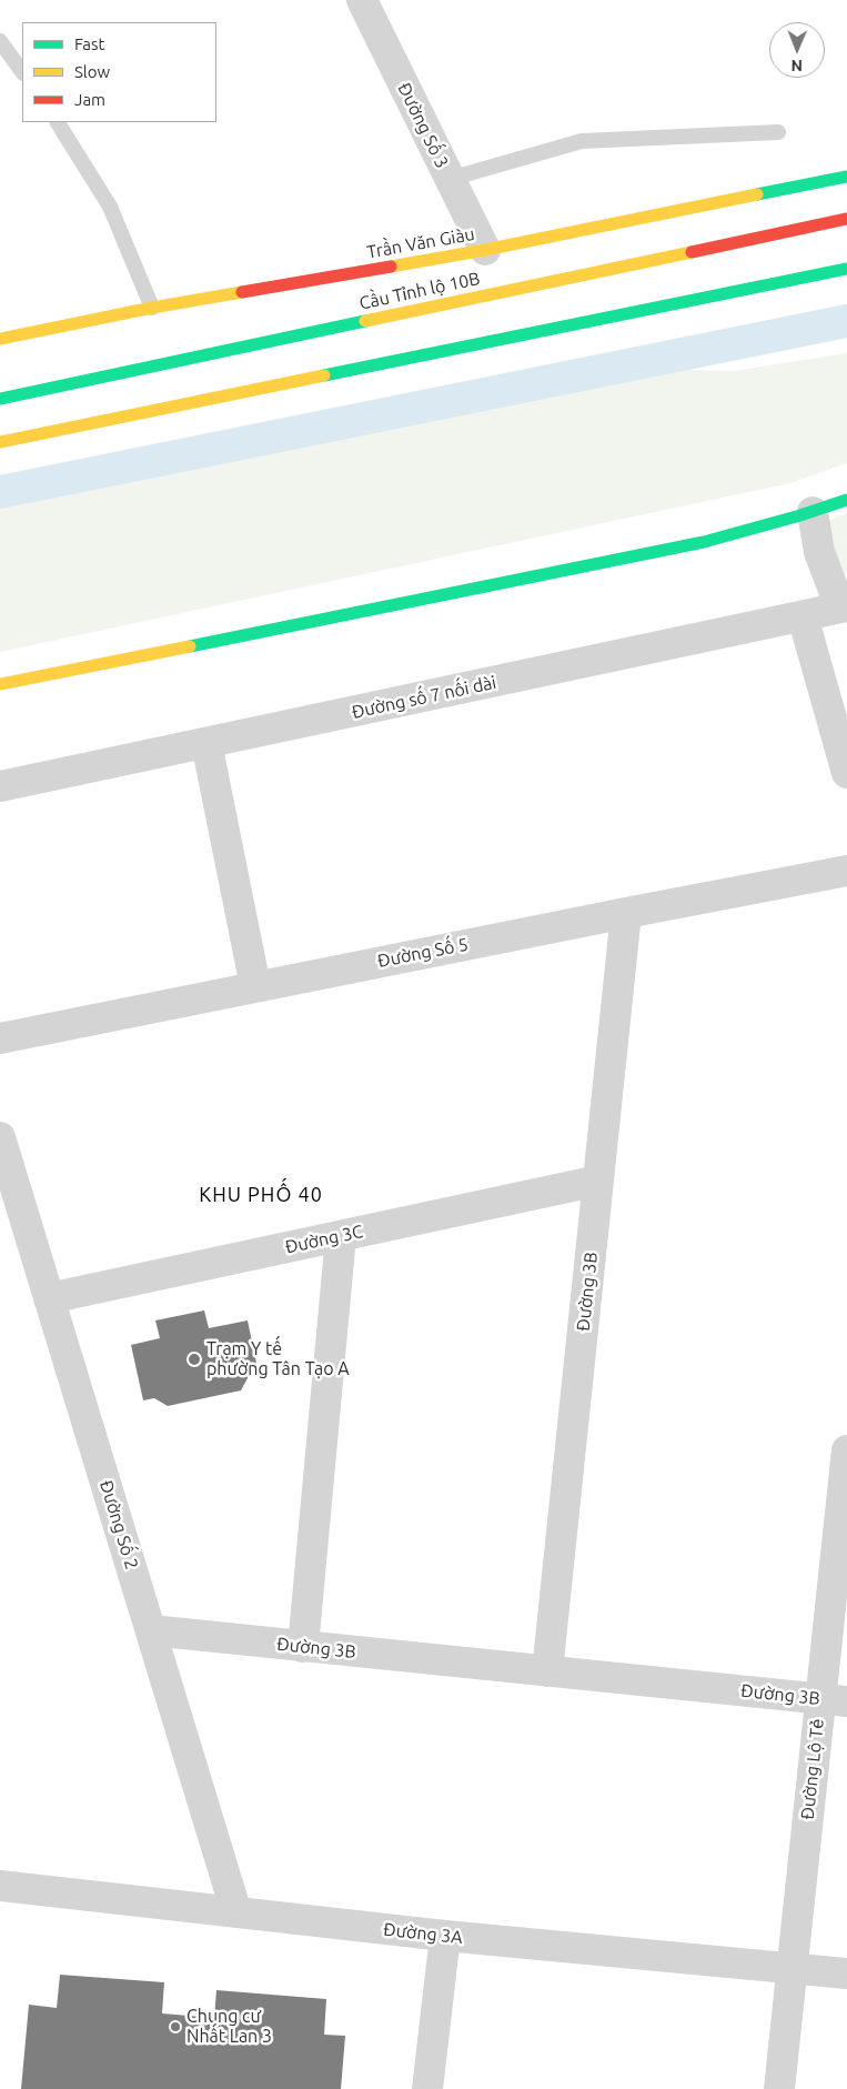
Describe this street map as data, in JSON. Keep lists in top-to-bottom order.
{
  "streets": {
    "main road": ["Trần Văn Giàu", "Cầu Tỉnh lộ 10B"],
    "street": [
      "Đường Số 3",
      "Đường số 7 nối dài",
      "Đường Số 5",
      "Đường 3C",
      "Đường 3B",
      "Đường Số 2",
      "Đường Lộ Tẻ",
      "Đường 3A"
    ]
  },
  "crossings": [
    ["Đường Số 3", "Trần Văn Giàu"],
    ["Đường Số 5", "Đường 3B"],
    ["Đường 3C", "Đường 3B"],
    ["Đường 3C", "Đường Số 2"],
    ["Đường 3B", "Đường Số 2"],
    ["Đường 3B", "Đường Lộ Tẻ"],
    ["Đường Số 2", "Đường 3A"],
    ["Đường Lộ Tẻ", "Đường 3A"]
  ],
  "districts": ["KHU PHỐ 40"],
  "places": ["Trạm Y tế phường Tân Tạo A", "Chung cư Nhất Lan 3"],
  "legend": ["Fast", "Slow", "Jam"],
  "north": "bottom"
}
